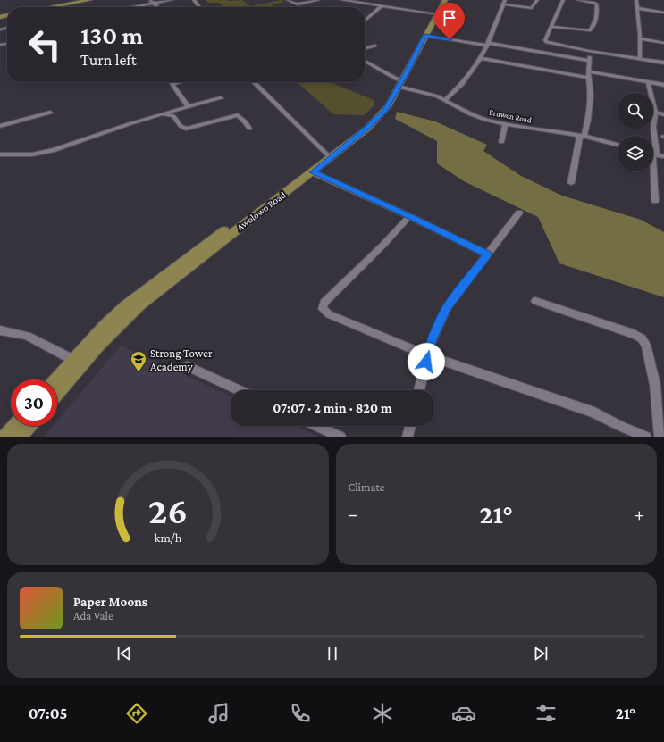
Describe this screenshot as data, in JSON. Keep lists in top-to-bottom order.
{
  "streets": {
    "main road": ["Awolowo Road"],
    "street": ["Eruwen Road"]
  },
  "crossings": [
    ["Eruwen Road", "Awolowo Road"]
  ],
  "places": {
    "school or university": ["Strong Tower Academy"]
  },
  "page": {
    "turn": ["130 m", "Turn left"],
    "limit": "30",
    "trip": "07:07 · 2 min · 820 m",
    "tile": "Climate",
    "heat": ["−", "21°", "+"],
    "song": ["Paper Moons", "Ada Vale"],
    "tabs": ["07:05", "21°"],
    "gauge": ["26", "km/h"]
  }
}
